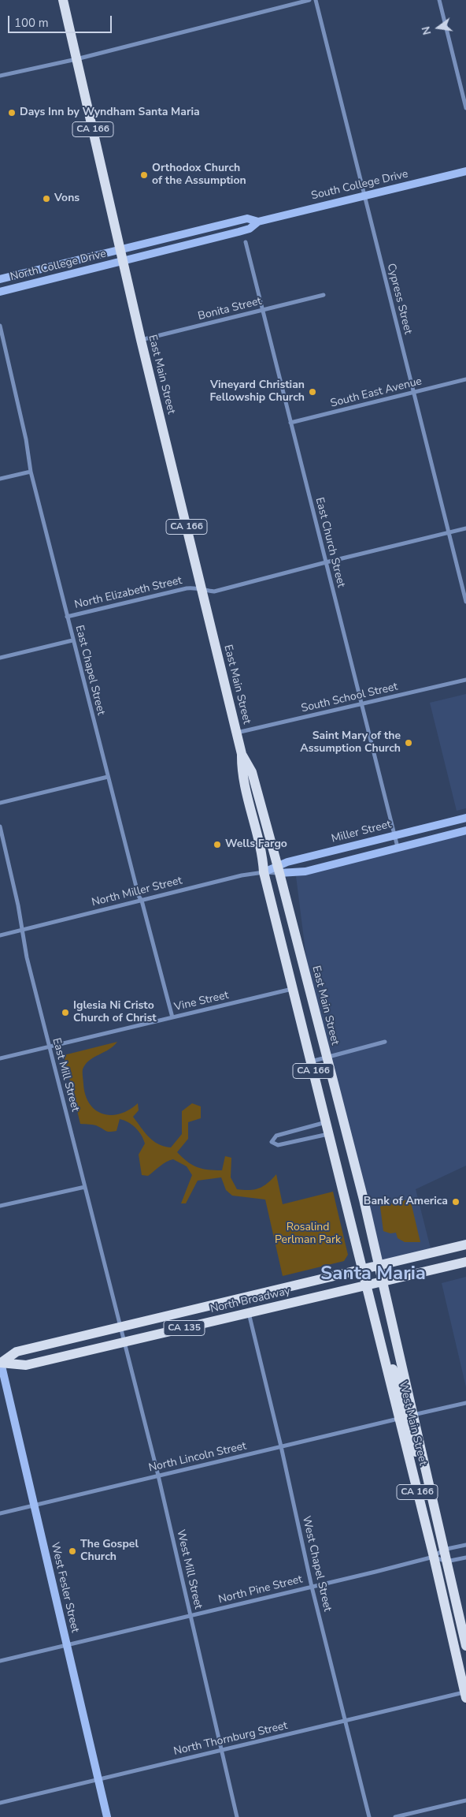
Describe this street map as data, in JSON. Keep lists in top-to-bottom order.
{
  "streets": {
    "main road": [
      "CA 166",
      "East Main Street",
      "North Broadway",
      "CA 135",
      "West Main Street"
    ],
    "street": [
      "South College Drive",
      "North College Drive",
      "Cypress Street",
      "Bonita Street",
      "South East Avenue",
      "East Church Street",
      "North Elizabeth Street",
      "East Chapel Street",
      "South School Street",
      "Miller Street",
      "North Miller Street",
      "Vine Street",
      "East Mill Street",
      "North Lincoln Street",
      "West Chapel Street",
      "West Mill Street",
      "West Fesler Street",
      "North Pine Street",
      "North Thornburg Street"
    ]
  },
  "crossings": [
    ["South College Drive", "North College Drive"],
    ["South College Drive", "Cypress Street"],
    ["South College Drive", "East Main Street"],
    ["North College Drive", "East Main Street"],
    ["Cypress Street", "South East Avenue"],
    ["Cypress Street", "North Elizabeth Street"],
    ["Bonita Street", "East Main Street"],
    ["Bonita Street", "East Church Street"],
    ["East Main Street", "North Elizabeth Street"],
    ["East Main Street", "South School Street"],
    ["East Main Street", "Miller Street"],
    ["East Main Street", "North Miller Street"],
    ["East Main Street", "Vine Street"],
    ["East Main Street", "North Broadway"],
    ["East Main Street", "CA 135"],
    ["East Main Street", "West Main Street"],
    ["South East Avenue", "East Church Street"],
    ["East Church Street", "North Elizabeth Street"],
    ["East Church Street", "South School Street"],
    ["East Church Street", "Miller Street"],
    ["North Elizabeth Street", "East Chapel Street"],
    ["East Chapel Street", "North Miller Street"],
    ["East Chapel Street", "Vine Street"],
    ["Miller Street", "North Miller Street"],
    ["North Miller Street", "East Mill Street"],
    ["Vine Street", "East Mill Street"],
    ["East Mill Street", "North Broadway"],
    ["East Mill Street", "West Mill Street"],
    ["North Broadway", "CA 135"],
    ["North Broadway", "West Main Street"],
    ["North Broadway", "West Chapel Street"],
    ["North Broadway", "West Mill Street"],
    ["North Broadway", "West Fesler Street"],
    ["CA 135", "West Main Street"],
    ["West Main Street", "North Lincoln Street"],
    ["West Main Street", "North Pine Street"],
    ["West Main Street", "North Thornburg Street"],
    ["North Lincoln Street", "West Chapel Street"],
    ["North Lincoln Street", "West Mill Street"],
    ["North Lincoln Street", "West Fesler Street"],
    ["West Chapel Street", "North Pine Street"],
    ["West Chapel Street", "North Thornburg Street"],
    ["West Mill Street", "North Pine Street"],
    ["West Mill Street", "North Thornburg Street"],
    ["West Fesler Street", "North Pine Street"],
    ["West Fesler Street", "North Thornburg Street"]
  ],
  "districts": ["Santa Maria"],
  "parks": ["Rosalind Perlman Park"],
  "places": [
    "Days Inn by Wyndham Santa Maria",
    "Orthodox Church of the Assumption",
    "Vons",
    "Vineyard Christian Fellowship Church",
    "Saint Mary of the Assumption Church",
    "Wells Fargo",
    "Iglesia Ni Cristo Church of Christ",
    "Bank of America",
    "The Gospel Church"
  ],
  "scale_bar": "100 m",
  "north": "left"
}
